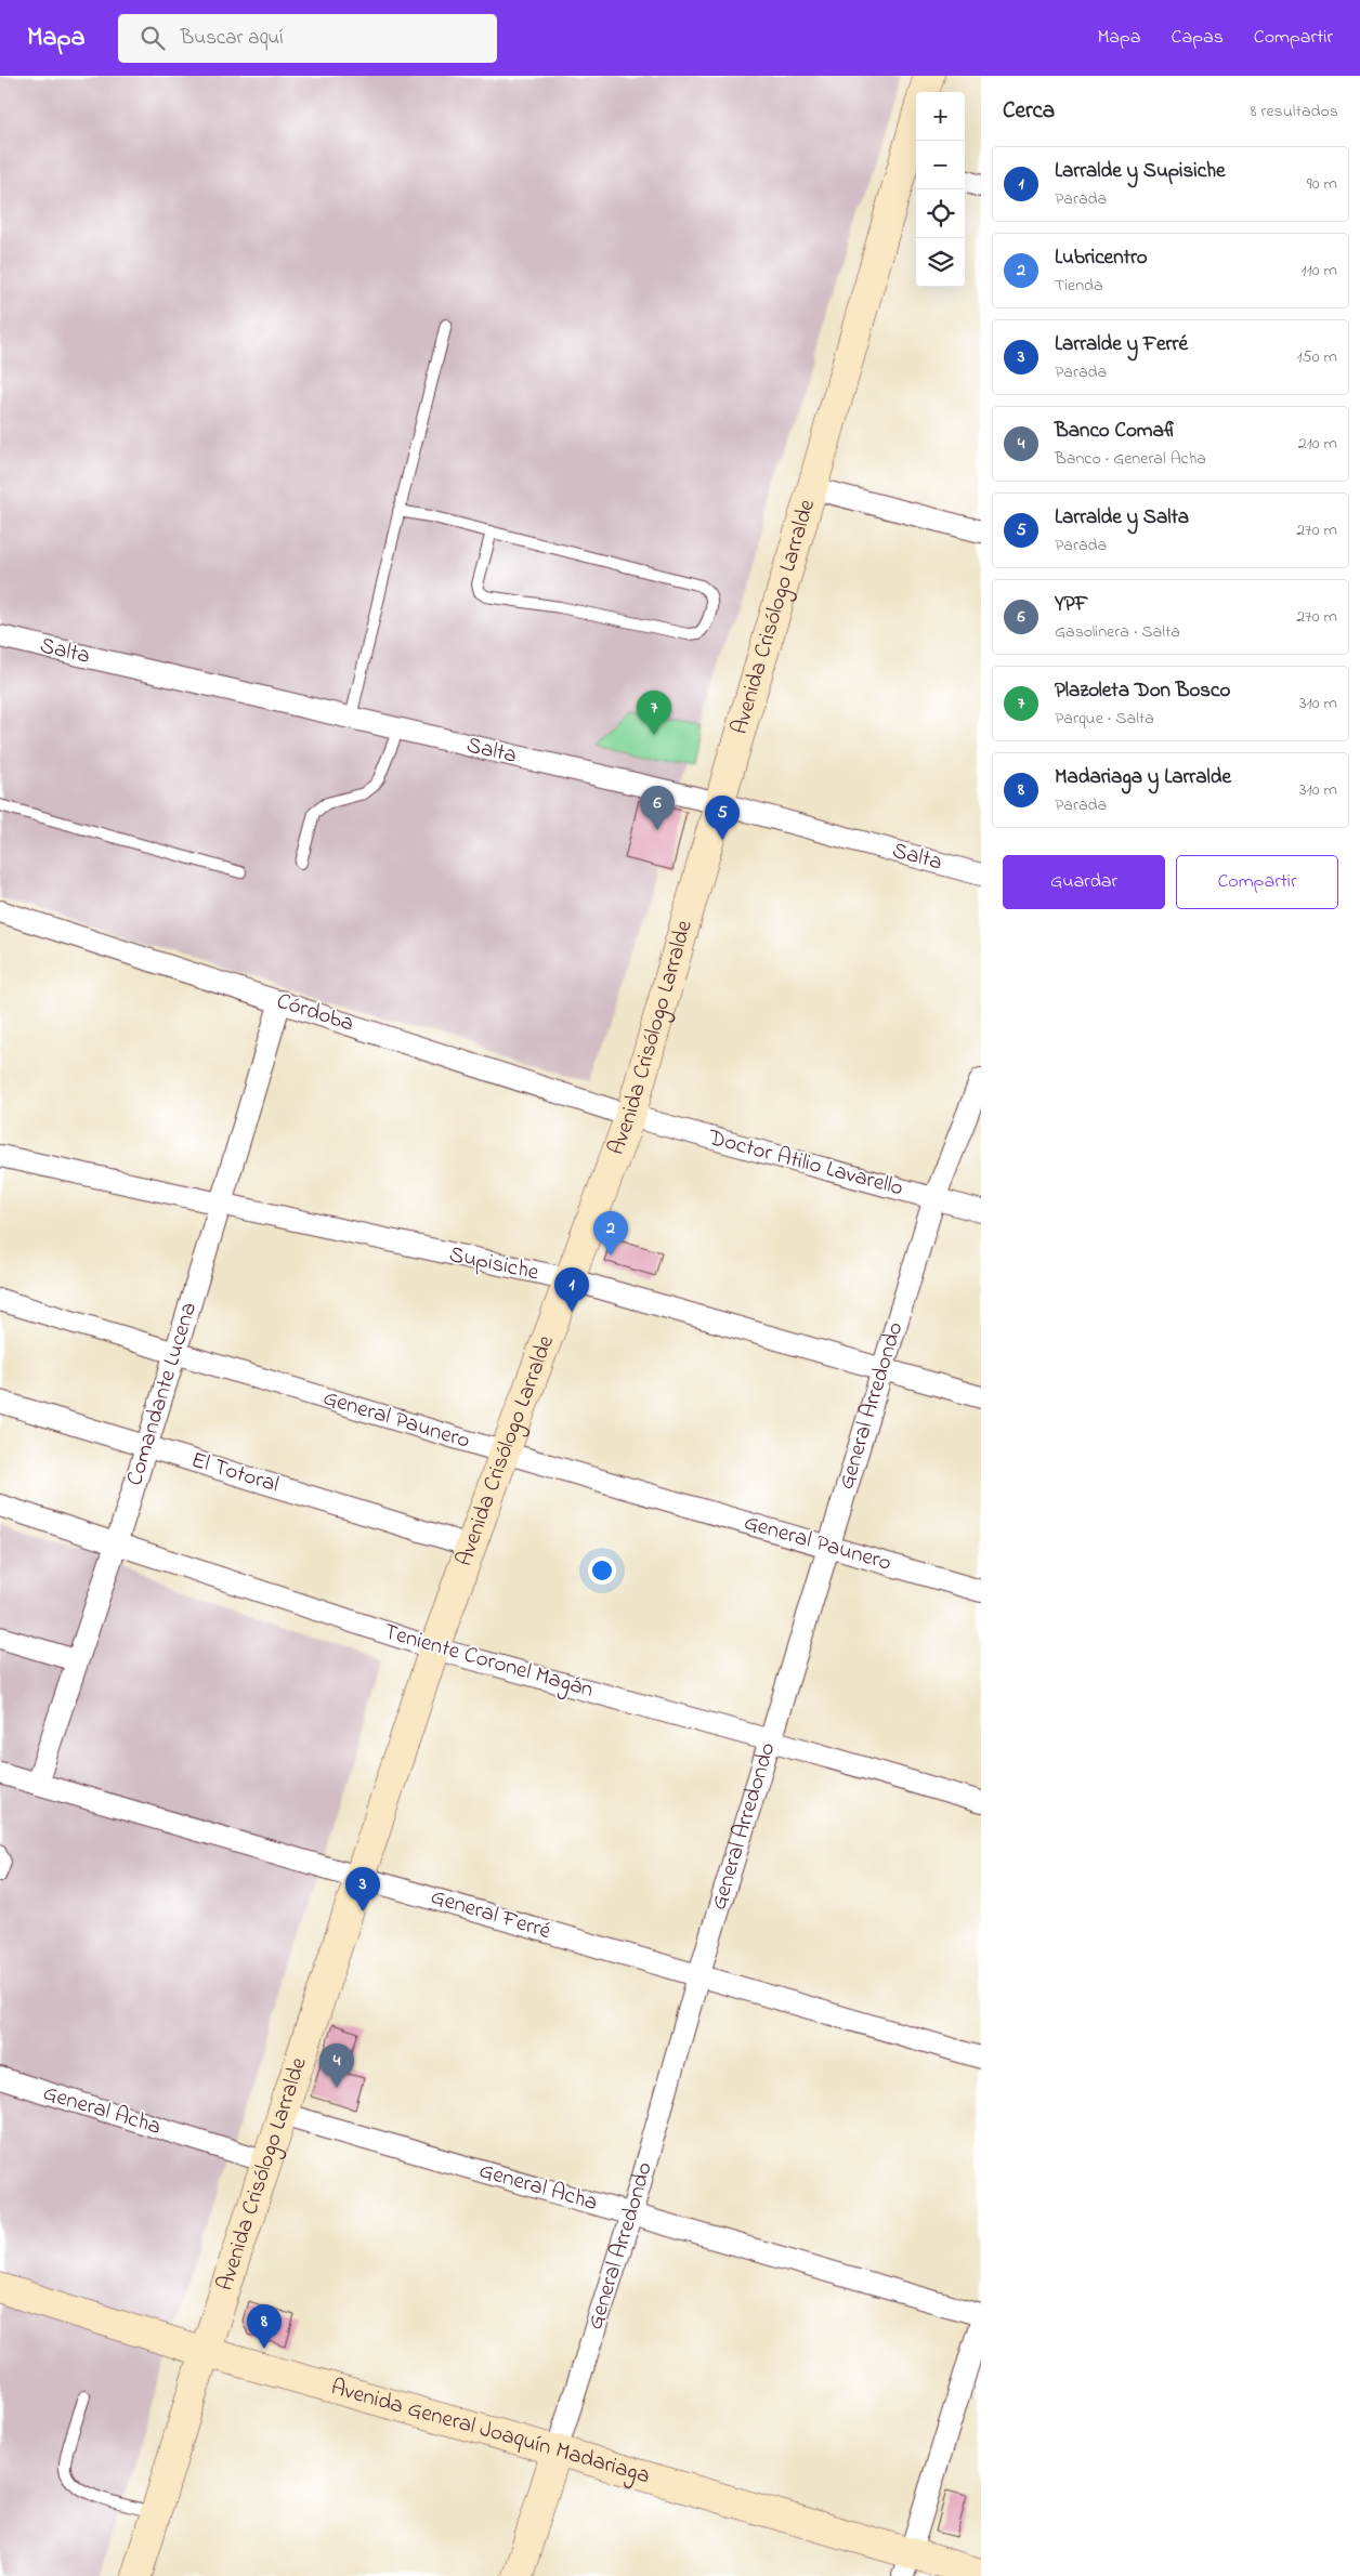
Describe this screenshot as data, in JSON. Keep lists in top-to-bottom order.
{
  "streets": {
    "main road": ["Avenida Crisólogo Larralde", "General Arredondo", "Avenida General Joaquín Madariaga"],
    "street": [
      "Salta",
      "Córdoba",
      "Doctor Atilio Lavarello",
      "Supisiche",
      "Comandante Lucena",
      "General Paunero",
      "El Totoral",
      "Teniente Coronel Magán",
      "General Ferré",
      "General Acha"
    ]
  },
  "crossings": [
    ["Avenida Crisólogo Larralde", "Salta"],
    ["Avenida Crisólogo Larralde", "Córdoba"],
    ["Avenida Crisólogo Larralde", "Doctor Atilio Lavarello"],
    ["Avenida Crisólogo Larralde", "Supisiche"],
    ["Avenida Crisólogo Larralde", "General Paunero"],
    ["Avenida Crisólogo Larralde", "El Totoral"],
    ["Avenida Crisólogo Larralde", "Teniente Coronel Magán"],
    ["Avenida Crisólogo Larralde", "General Ferré"],
    ["Avenida Crisólogo Larralde", "General Acha"],
    ["Avenida Crisólogo Larralde", "Avenida General Joaquín Madariaga"],
    ["Córdoba", "Doctor Atilio Lavarello"],
    ["Córdoba", "Comandante Lucena"],
    ["Doctor Atilio Lavarello", "General Arredondo"],
    ["Supisiche", "Comandante Lucena"],
    ["Supisiche", "General Arredondo"],
    ["Comandante Lucena", "General Paunero"],
    ["Comandante Lucena", "El Totoral"],
    ["Comandante Lucena", "Teniente Coronel Magán"],
    ["Comandante Lucena", "General Ferré"],
    ["General Arredondo", "General Paunero"],
    ["General Arredondo", "Teniente Coronel Magán"],
    ["General Arredondo", "General Ferré"],
    ["General Arredondo", "General Acha"],
    ["General Arredondo", "Avenida General Joaquín Madariaga"]
  ],
  "page": {
    "header": "Mapa",
    "search": "Buscar aquí",
    "nav": ["Mapa", "Capas", "Compartir"],
    "heading": ["Cerca", "8 resultados"],
    "map_buttons": ["+", "−"],
    "list": [
      {
        "mark": "1",
        "name": "Larralde y Supisiche",
        "note": "Parada",
        "value": "90 m"
      },
      {
        "mark": "2",
        "name": "Lubricentro",
        "note": "Tienda",
        "value": "110 m"
      },
      {
        "mark": "3",
        "name": "Larralde y Ferré",
        "note": "Parada",
        "value": "150 m"
      },
      {
        "mark": "4",
        "name": "Banco Comafi",
        "note": "Banco · General Acha",
        "value": "210 m"
      },
      {
        "mark": "5",
        "name": "Larralde y Salta",
        "note": "Parada",
        "value": "270 m"
      },
      {
        "mark": "6",
        "name": "YPF",
        "note": "Gasolinera · Salta",
        "value": "270 m"
      },
      {
        "mark": "7",
        "name": "Plazoleta Don Bosco",
        "note": "Parque · Salta",
        "value": "310 m"
      },
      {
        "mark": "8",
        "name": "Madariaga y Larralde",
        "note": "Parada",
        "value": "310 m"
      }
    ],
    "pins": [
      "7",
      "6",
      "5",
      "2",
      "1",
      "3",
      "4",
      "8"
    ],
    "buttons": ["Guardar", "Compartir"]
  }
}
